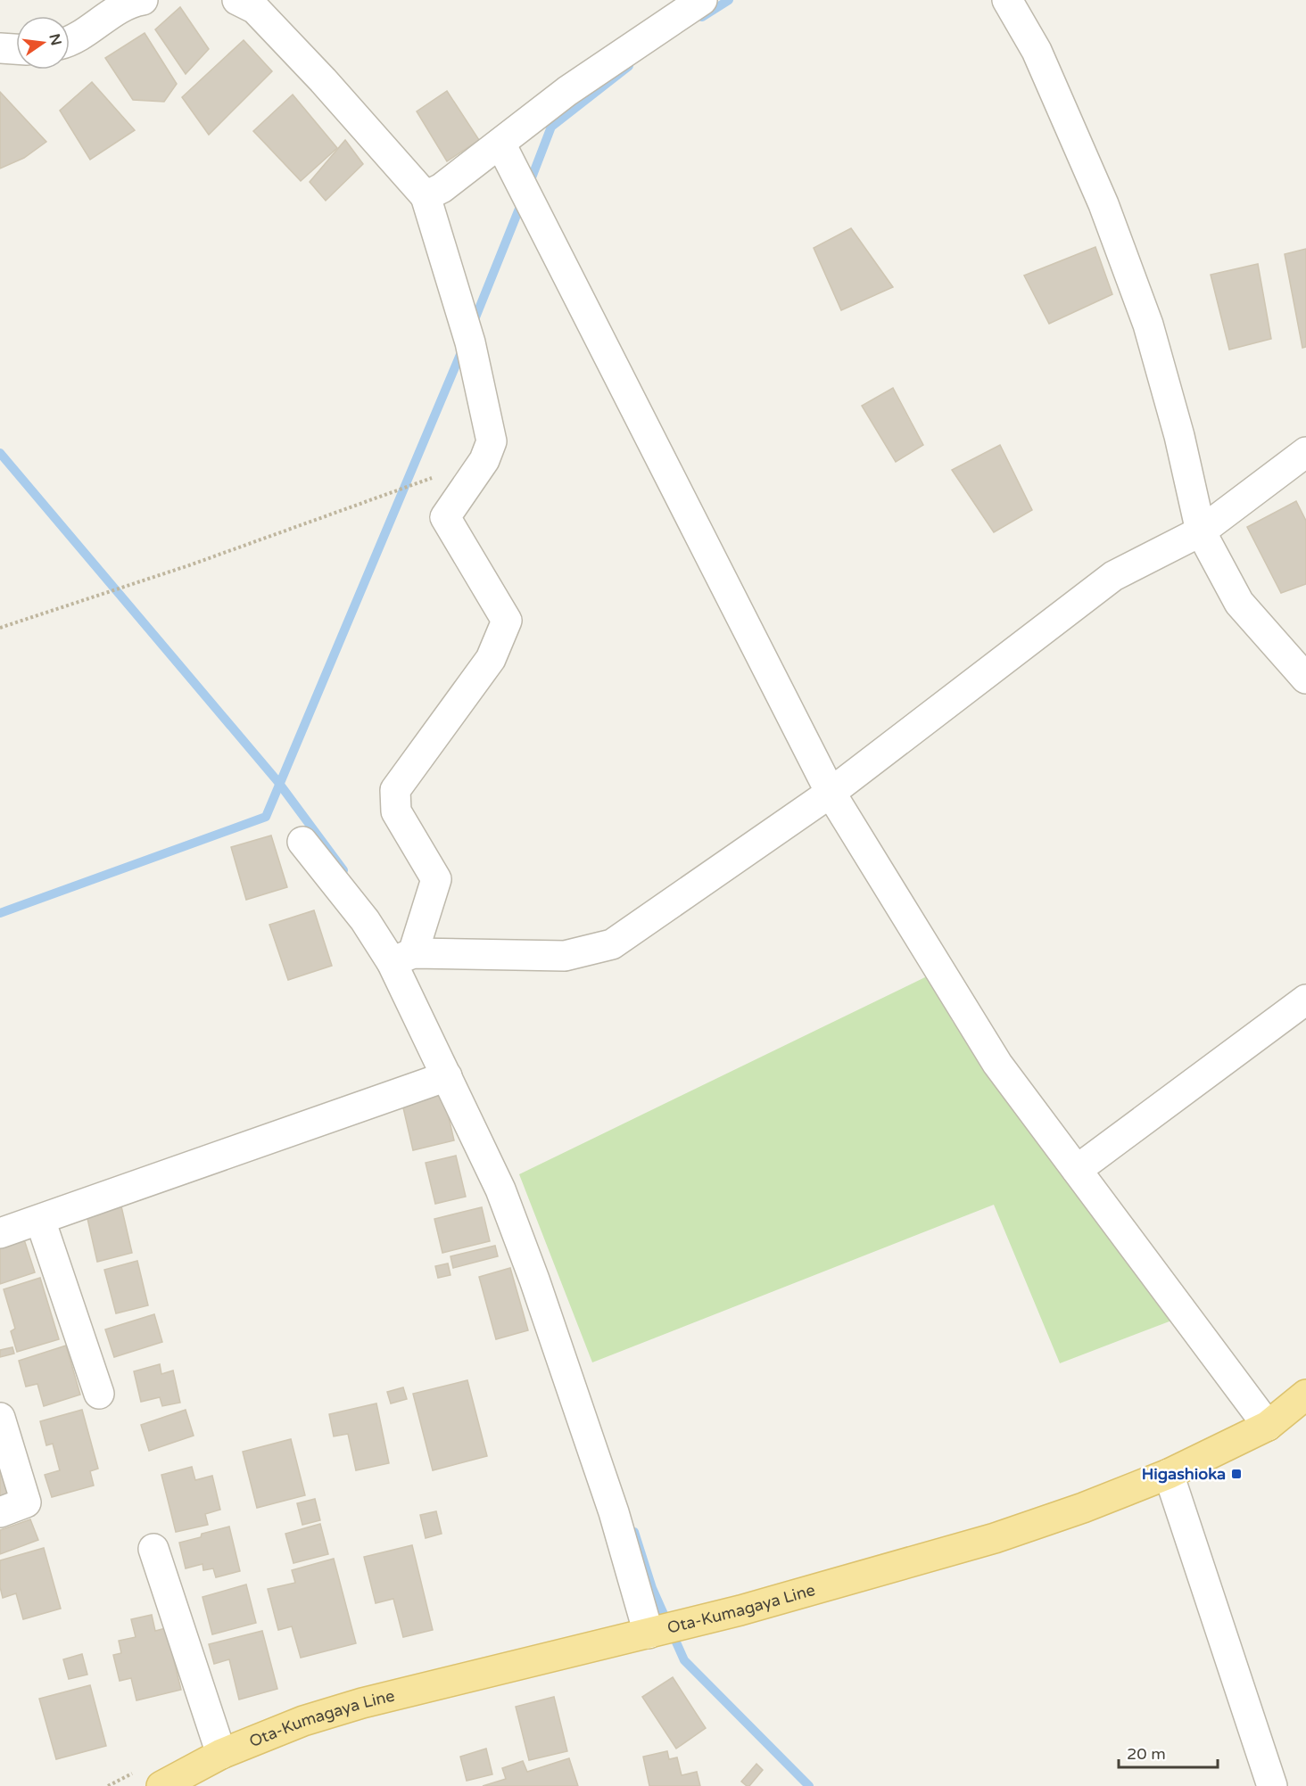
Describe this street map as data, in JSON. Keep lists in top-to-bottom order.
{
  "streets": {
    "main road": ["Ota-Kumagaya Line"]
  },
  "places": {
    "transit": ["Higashioka"]
  },
  "scale_bar": "20 m",
  "north": "right"
}
